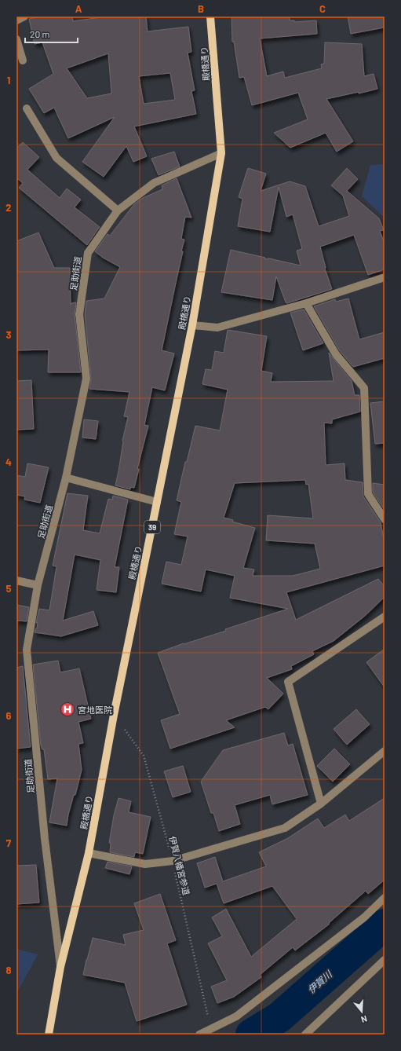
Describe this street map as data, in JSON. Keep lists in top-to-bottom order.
{
  "streets": {
    "main road": ["殿橋通り", "39"],
    "street": ["足助街道"],
    "path": ["伊賀八幡宮参道"]
  },
  "crossings": [
    ["殿橋通り", "足助街道"],
    ["殿橋通り", "伊賀八幡宮参道"]
  ],
  "water": ["伊賀川"],
  "places": {
    "hospital": ["宮地医院"]
  },
  "scale_bar": "20 m",
  "north": "bottom",
  "grid": {
    "columns": ["A", "B", "C"],
    "rows": [
      "1",
      "2",
      "3",
      "4",
      "5",
      "6",
      "7",
      "8"
    ]
  }
}
